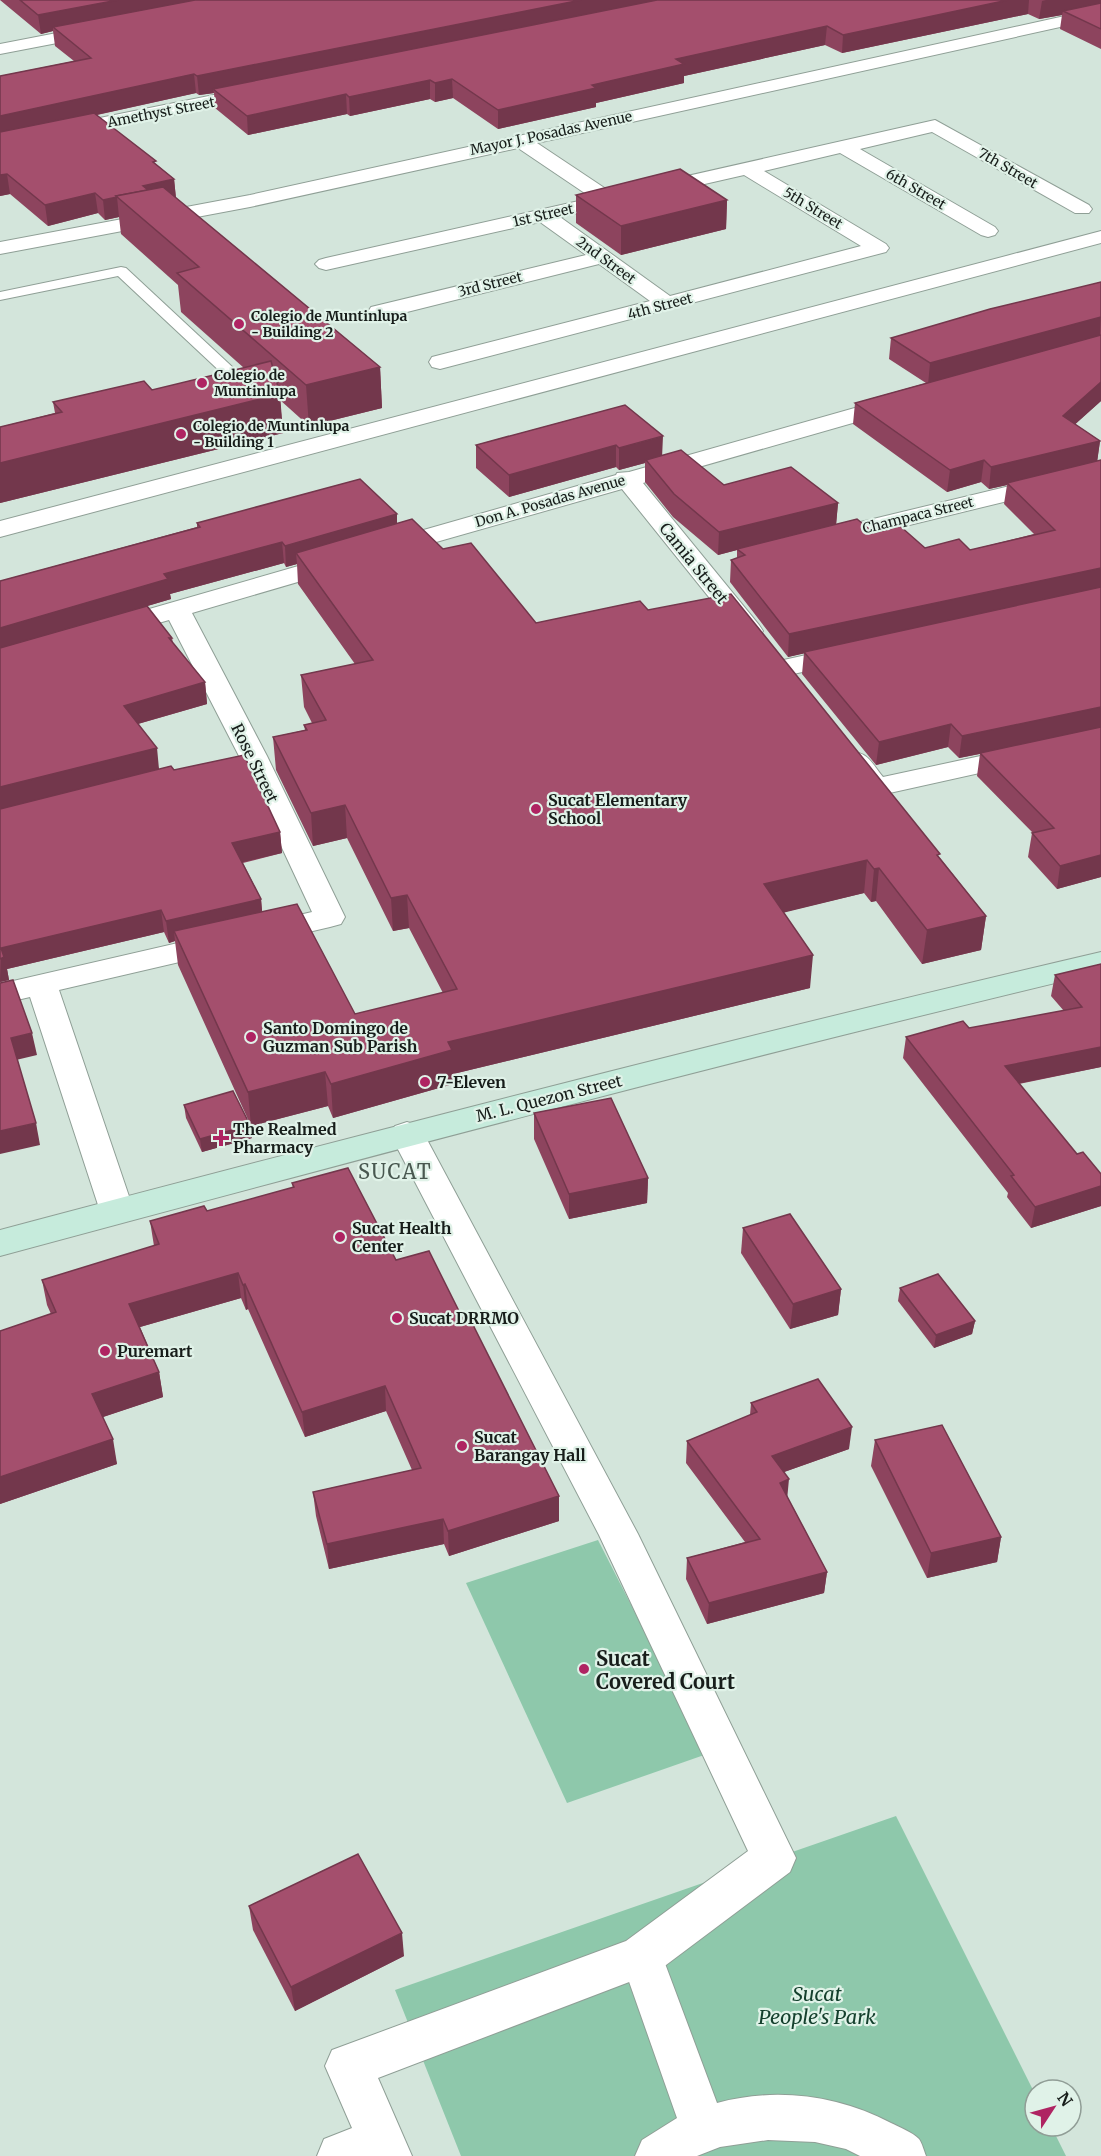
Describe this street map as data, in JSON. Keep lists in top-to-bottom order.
{
  "streets": {
    "main road": ["M. L. Quezon Street"],
    "street": [
      "Amethyst Street",
      "Mayor J. Posadas Avenue",
      "7th Street",
      "6th Street",
      "5th Street",
      "1st Street",
      "2nd Street",
      "3rd Street",
      "4th Street",
      "Don A. Posadas Avenue",
      "Champaca Street",
      "Camia Street",
      "Rose Street"
    ]
  },
  "crossings": [
    ["7th Street", "1st Street"],
    ["6th Street", "1st Street"],
    ["5th Street", "1st Street"],
    ["5th Street", "4th Street"],
    ["1st Street", "2nd Street"],
    ["2nd Street", "3rd Street"],
    ["2nd Street", "4th Street"],
    ["Don A. Posadas Avenue", "Camia Street"],
    ["Don A. Posadas Avenue", "Rose Street"]
  ],
  "districts": ["SUCAT"],
  "parks": ["Sucat People's Park"],
  "places": {
    "other": [
      "Colegio de Muntinlupa - Building 2",
      "Colegio de Muntinlupa",
      "Colegio de Muntinlupa - Building 1",
      "Sucat Elementary School",
      "Santo Domingo de Guzman Sub Parish",
      "7-Eleven",
      "Sucat Health Center",
      "Sucat DRRMO",
      "Puremart",
      "Sucat Barangay Hall",
      "Sucat Covered Court"
    ],
    "health": ["The Realmed Pharmacy"]
  },
  "north": "top right"
}
